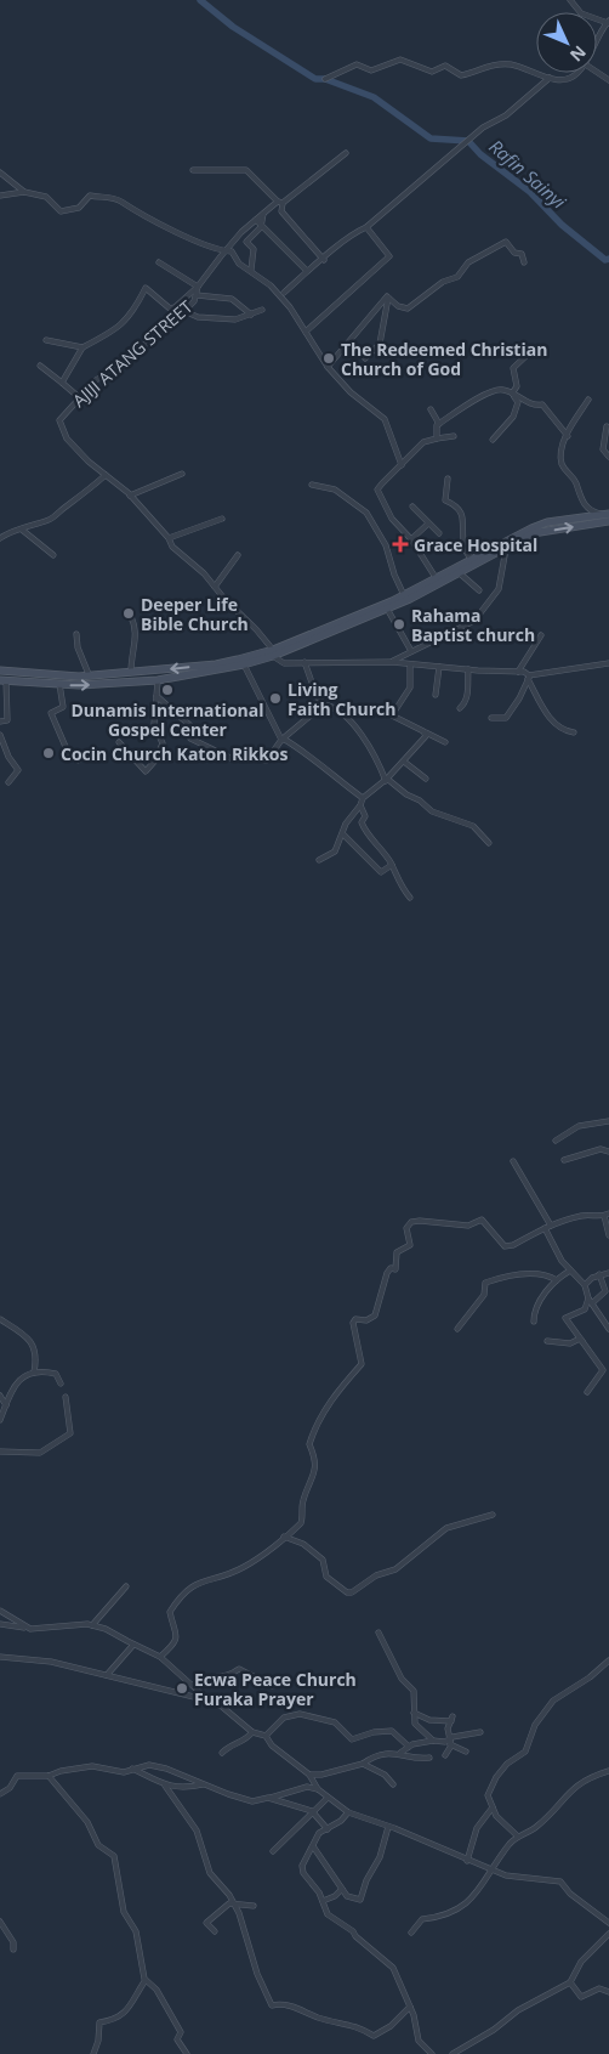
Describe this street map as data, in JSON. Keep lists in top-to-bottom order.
{
  "streets": {
    "street": ["AJIJI ATANG STREET"]
  },
  "water": ["Rafin Sainyi"],
  "places": {
    "other": [
      "The Redeemed Christian Church of God",
      "Deeper Life Bible Church",
      "Rahama Baptist church",
      "Dunamis International Gospel Center",
      "Living Faith Church",
      "Cocin Church Katon Rikkos",
      "Ecwa Peace Church Furaka Prayer"
    ],
    "health": ["Grace Hospital"]
  },
  "north": "bottom right"
}
